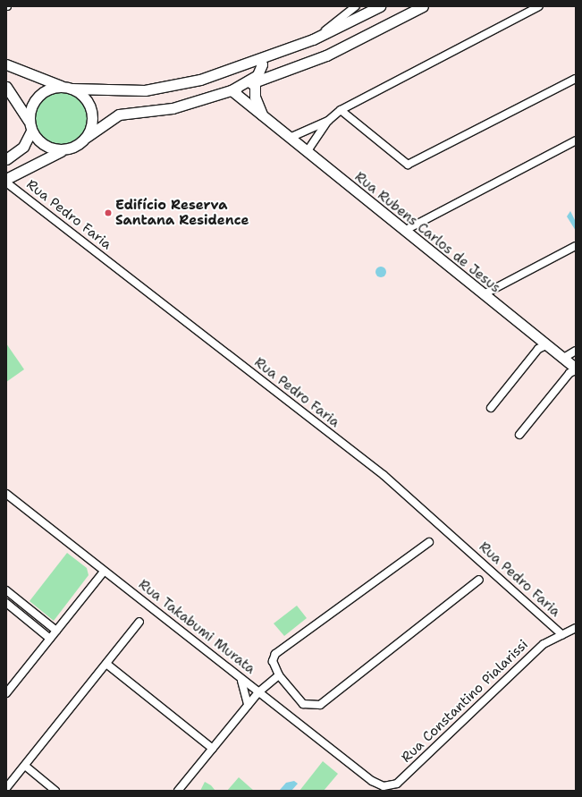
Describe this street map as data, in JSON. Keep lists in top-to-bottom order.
{
  "streets": {
    "main road": ["Rua Rubens Carlos de Jesus"],
    "street": ["Rua Pedro Faria", "Rua Takabumi Murata", "Rua Constantino Pialarissi"]
  },
  "crossings": [
    ["Rua Pedro Faria", "Rua Constantino Pialarissi"],
    ["Rua Takabumi Murata", "Rua Constantino Pialarissi"]
  ],
  "places": ["Edifício Reserva Santana Residence"]
}
